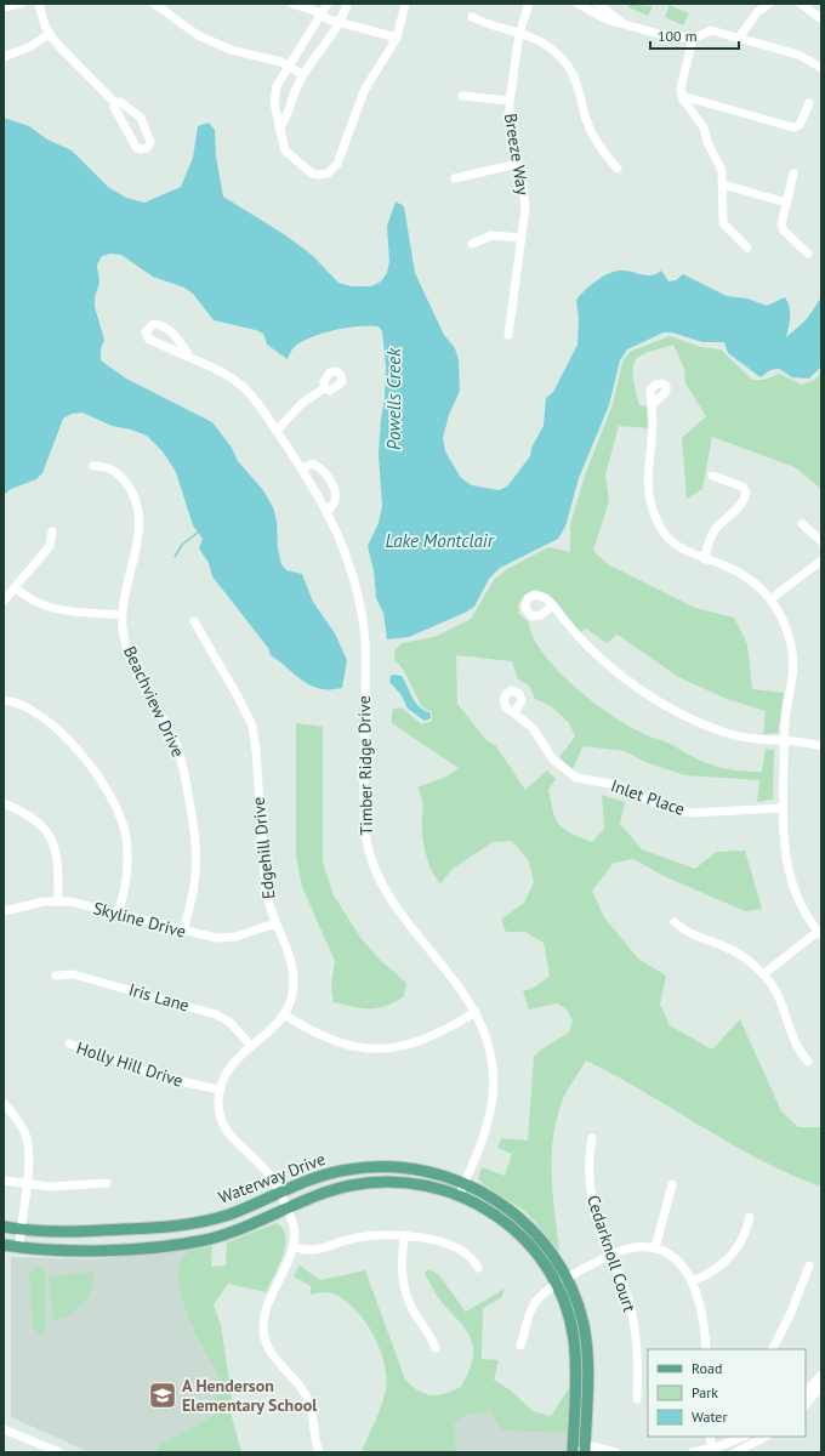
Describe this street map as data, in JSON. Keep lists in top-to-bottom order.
{
  "streets": {
    "main road": ["Waterway Drive"],
    "street": [
      "Breeze Way",
      "Beachview Drive",
      "Timber Ridge Drive",
      "Inlet Place",
      "Edgehill Drive",
      "Skyline Drive",
      "Iris Lane",
      "Holly Hill Drive",
      "Cedarknoll Court"
    ]
  },
  "crossings": [
    ["Beachview Drive", "Skyline Drive"],
    ["Timber Ridge Drive", "Waterway Drive"],
    ["Edgehill Drive", "Skyline Drive"],
    ["Edgehill Drive", "Iris Lane"],
    ["Edgehill Drive", "Holly Hill Drive"],
    ["Edgehill Drive", "Waterway Drive"]
  ],
  "water": ["Powells Creek", "Lake Montclair"],
  "places": {
    "school or university": ["A Henderson Elementary School"]
  },
  "legend": ["Road", "Park", "Water"],
  "scale_bar": "100 m"
}
